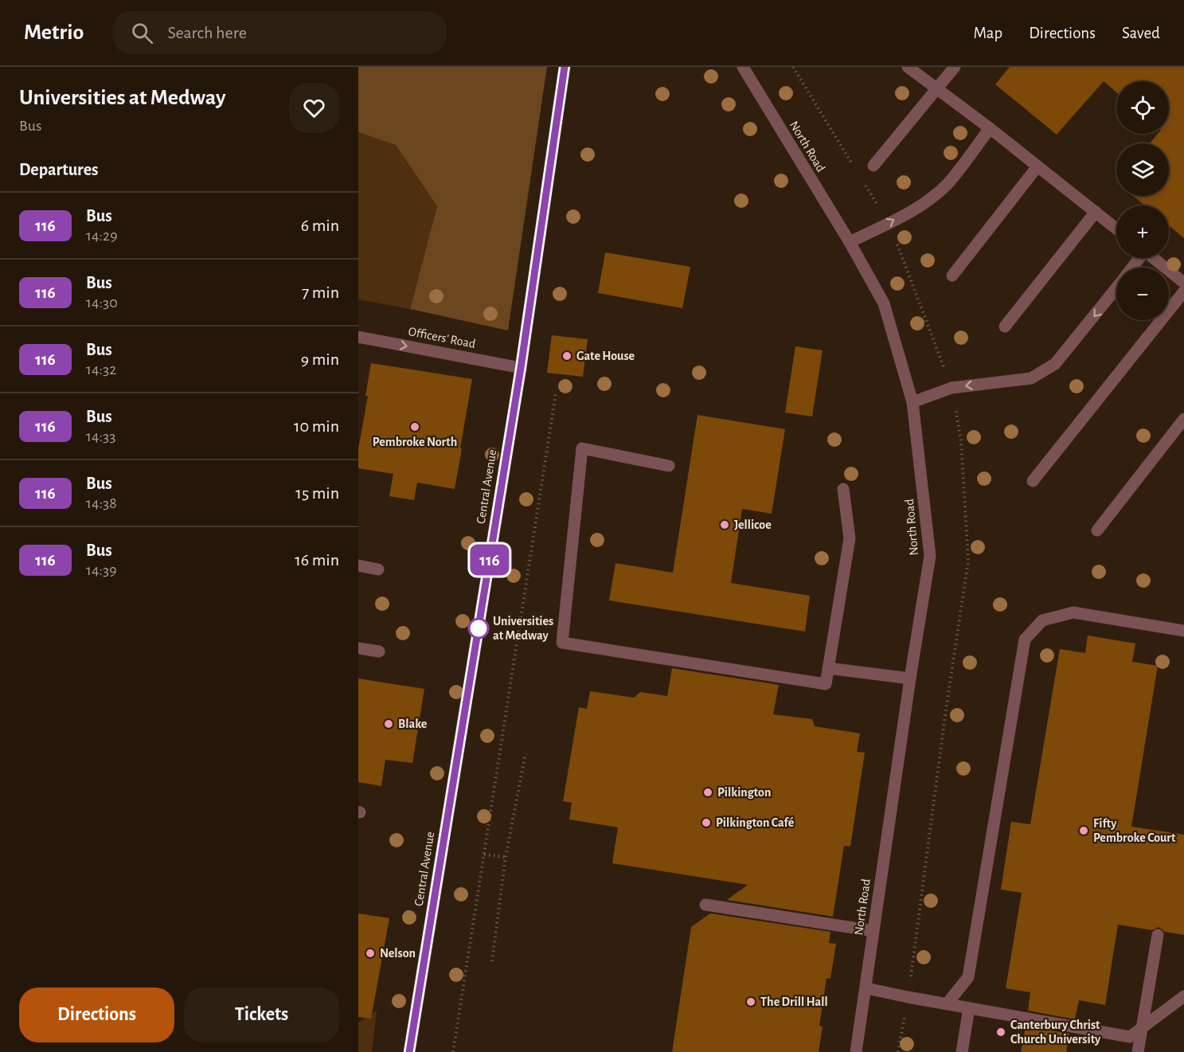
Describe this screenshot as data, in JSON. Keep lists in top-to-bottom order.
{
  "streets": {
    "street": ["North Road", "Officers' Road", "Central Avenue"]
  },
  "crossings": [
    ["Officers' Road", "Central Avenue"]
  ],
  "one_way": ["Officers' Road"],
  "places": [
    "Gate House",
    "Pembroke North",
    "Jellicoe",
    "Universities at Medway",
    "Blake",
    "Pilkington",
    "Pilkington Café",
    "Fifty Pembroke Court",
    "Nelson",
    "The Drill Hall",
    "Canterbury Christ Church University"
  ],
  "lines": ["bus line 116"],
  "page": {
    "header": "Metrio",
    "search": "Search here",
    "nav": ["Map", "Directions", "Saved"],
    "heading": [
      ["Universities at Medway", "Bus"],
      "Departures"
    ],
    "on_map": "116",
    "map_buttons": ["+", "−"],
    "list": [
      {
        "mark": "116",
        "name": "Bus",
        "note": "14:29",
        "value": "6 min"
      },
      {
        "mark": "116",
        "name": "Bus",
        "note": "14:30",
        "value": "7 min"
      },
      {
        "mark": "116",
        "name": "Bus",
        "note": "14:32",
        "value": "9 min"
      },
      {
        "mark": "116",
        "name": "Bus",
        "note": "14:33",
        "value": "10 min"
      },
      {
        "mark": "116",
        "name": "Bus",
        "note": "14:38",
        "value": "15 min"
      },
      {
        "mark": "116",
        "name": "Bus",
        "note": "14:39",
        "value": "16 min"
      }
    ],
    "buttons": ["Directions", "Tickets"]
  }
}
